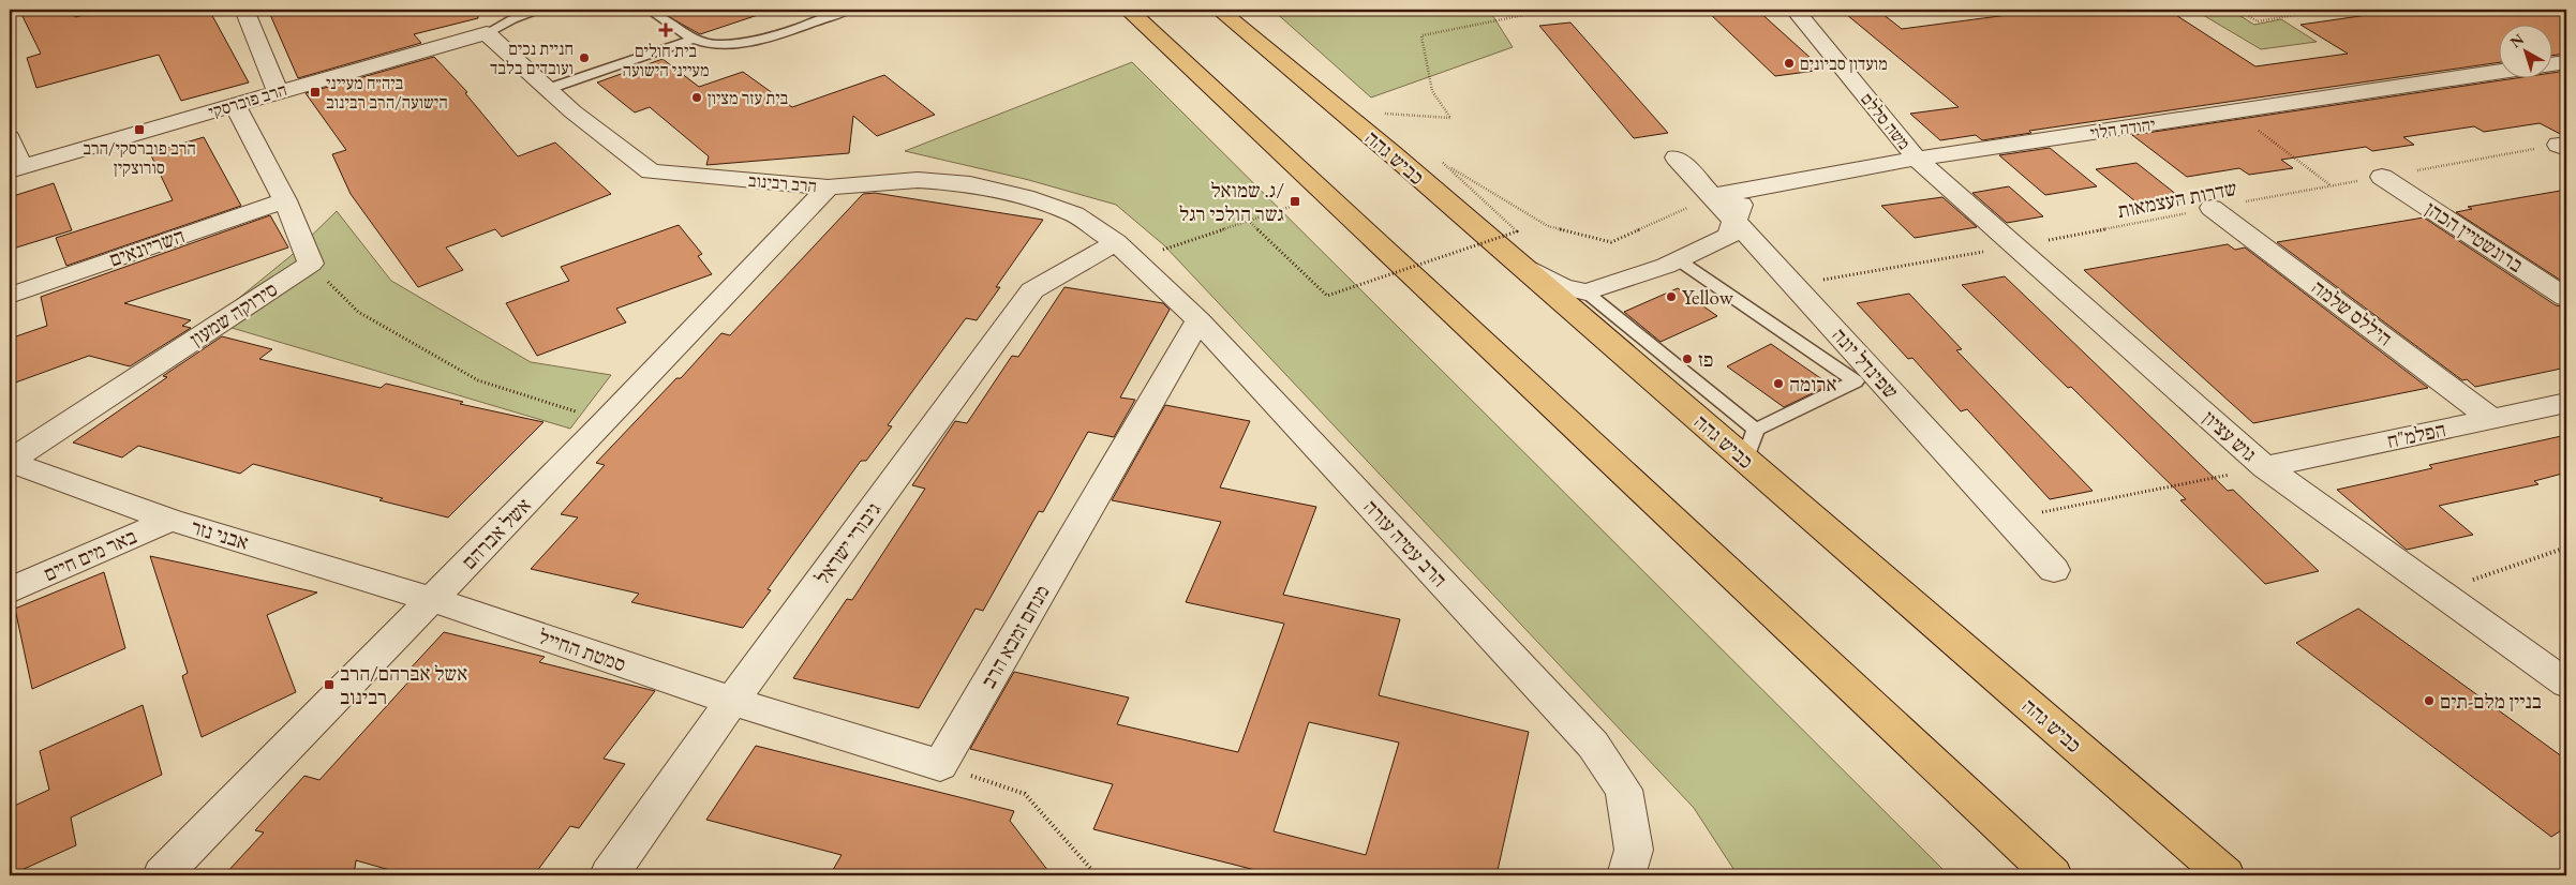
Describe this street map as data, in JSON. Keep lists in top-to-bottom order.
{
  "streets": {
    "highway": ["כביש גהה"],
    "street": [
      "הרב פוברסקי",
      "משה סללם",
      "יהודה הלוי",
      "הרב רבינוב",
      "ברונשטיין הכהן",
      "השריונאים",
      "היללס שלמה",
      "סירוקה שמעון",
      "שפינדל יונה",
      "הפלמ\"ח",
      "גוש עציון",
      "אשל אברהם",
      "אבני נזר",
      "גיבורי ישראל",
      "הרב עטיה עזרה",
      "באר מים חיים",
      "מנחם זמבא הרב",
      "סמטת החייל"
    ],
    "path": ["שדרות העצמאות"]
  },
  "crossings": [
    ["הרב פוברסקי", "הרב רבינוב"],
    ["משה סללם", "יהודה הלוי"],
    ["משה סללם", "גוש עציון"],
    ["יהודה הלוי", "שפינדל יונה"],
    ["יהודה הלוי", "גוש עציון"],
    ["הרב רבינוב", "אשל אברהם"],
    ["הרב רבינוב", "גיבורי ישראל"],
    ["הרב רבינוב", "הרב עטיה עזרה"],
    ["שדרות העצמאות", "ברונשטיין הכהן"],
    ["שדרות העצמאות", "היללס שלמה"],
    ["שדרות העצמאות", "שפינדל יונה"],
    ["שדרות העצמאות", "גוש עציון"],
    ["היללס שלמה", "הפלמ\"ח"],
    ["סירוקה שמעון", "אבני נזר"],
    ["הפלמ\"ח", "גוש עציון"],
    ["אשל אברהם", "אבני נזר"],
    ["אשל אברהם", "סמטת החייל"],
    ["אבני נזר", "באר מים חיים"],
    ["אבני נזר", "סמטת החייל"],
    ["גיבורי ישראל", "הרב עטיה עזרה"],
    ["גיבורי ישראל", "סמטת החייל"],
    ["הרב עטיה עזרה", "מנחם זמבא הרב"]
  ],
  "places": {
    "health": ["בית חולים מעייני הישועה"],
    "other": [
      "חניית נכים ועובדים בלבד",
      "מועדון סביונים",
      "בית עזר מציון",
      "Yellow",
      "פז",
      "ארומה",
      "בניין מלם-תים"
    ],
    "transit": [
      "ביה״ח מעייני הישועה/הרב רבינוב",
      "הרב פוברסקי/הרב סורוצקין",
      "ג. שמואל/ גשר הולכי רגל",
      "אשל אברהם/הרב רבינוב"
    ]
  },
  "north": "top left"
}
